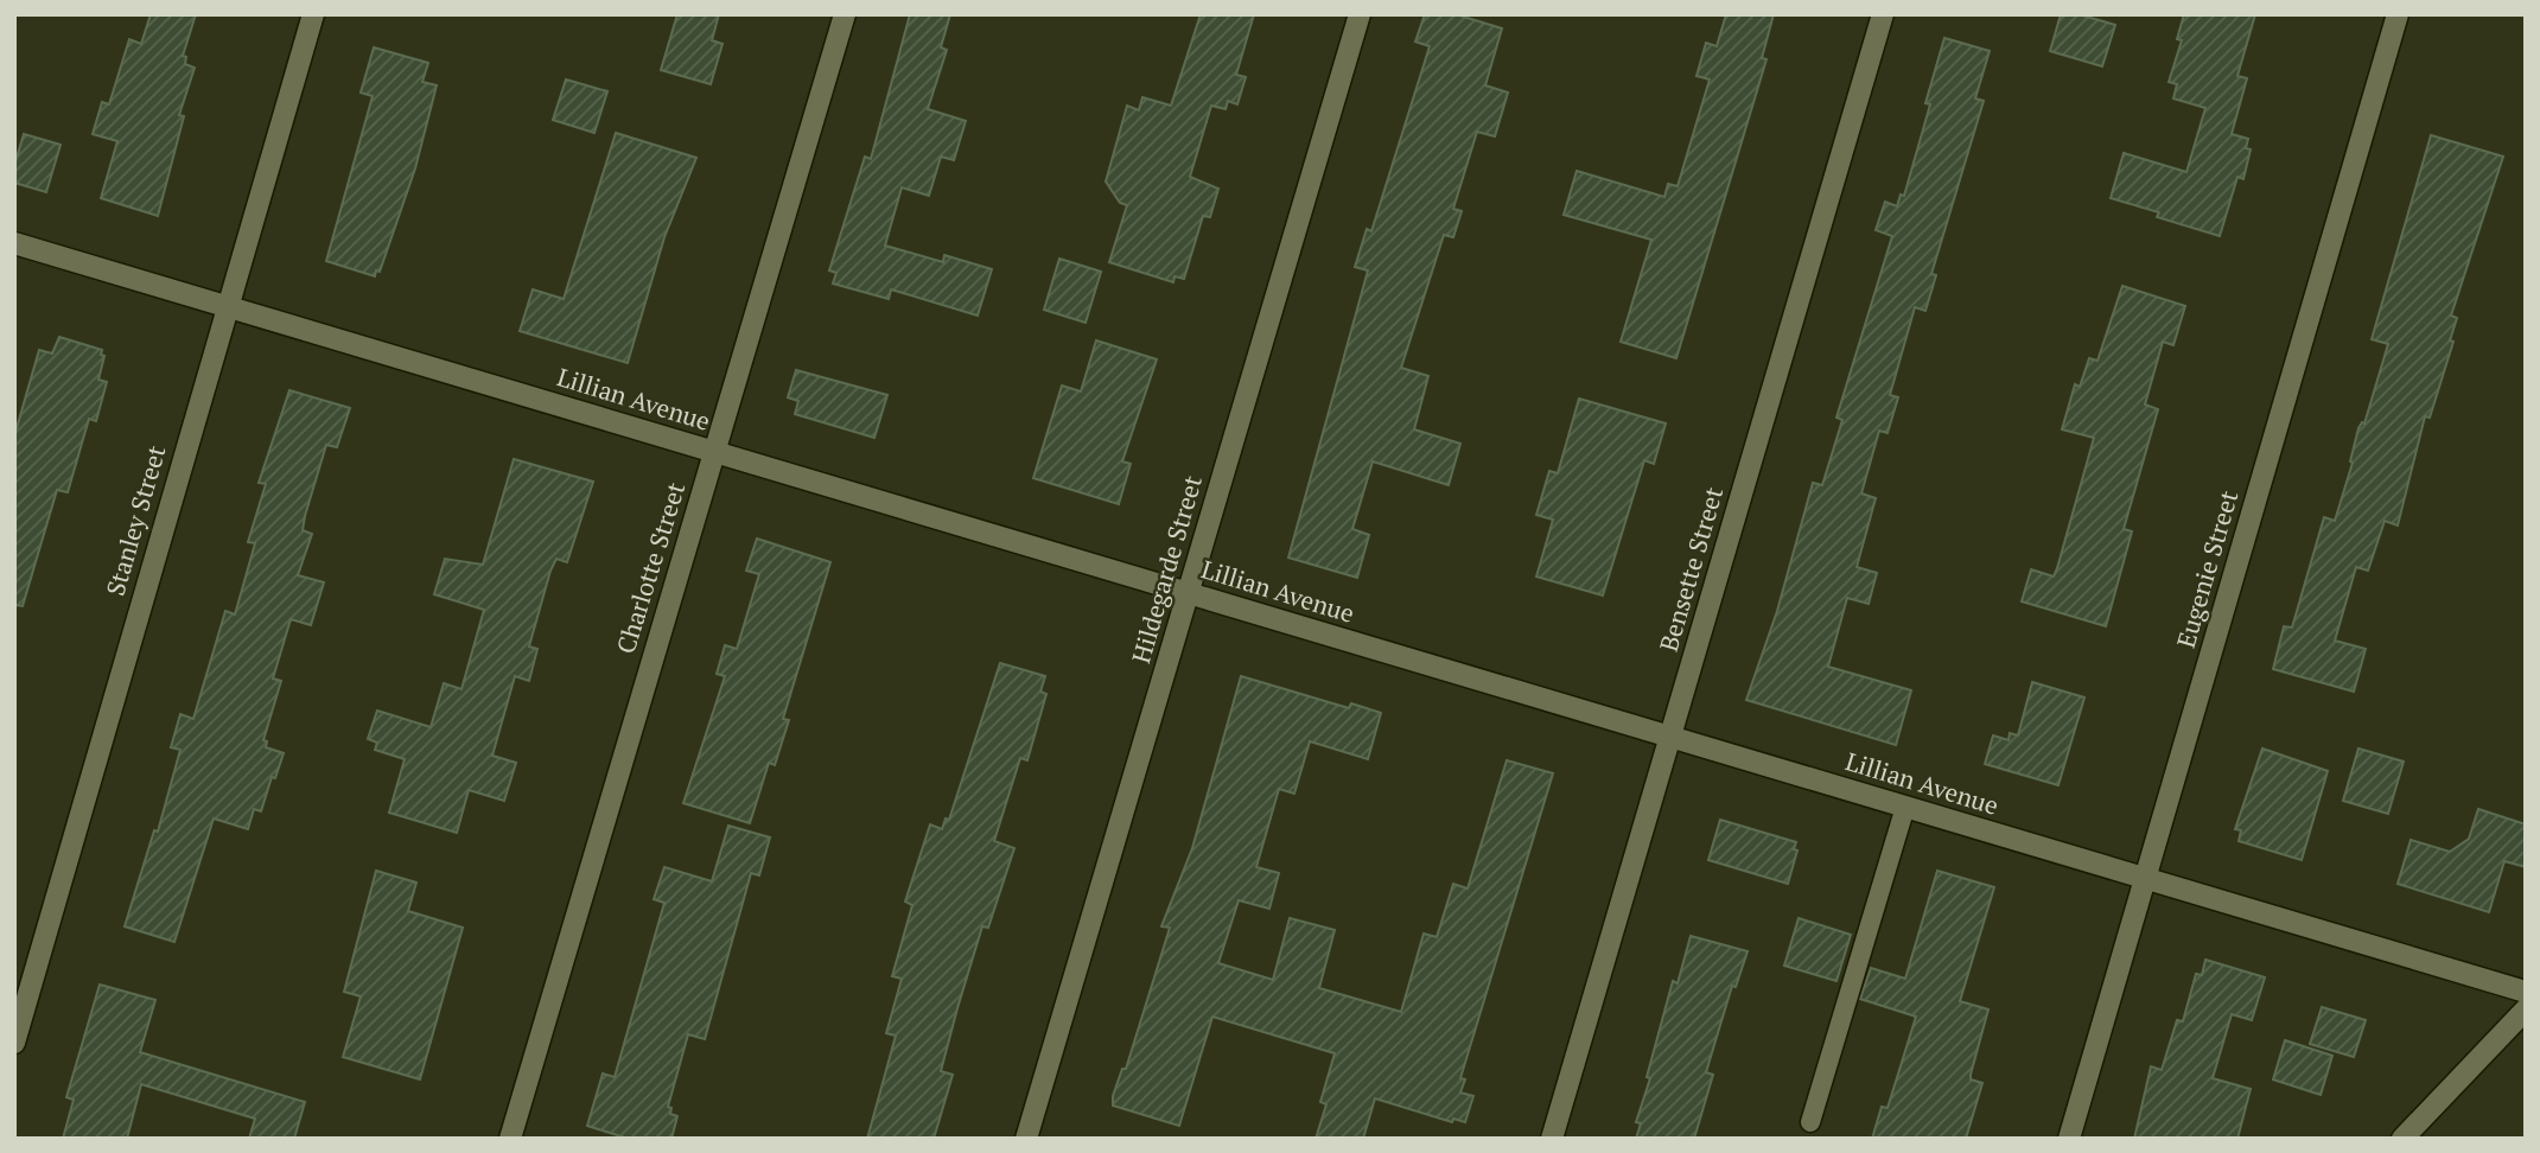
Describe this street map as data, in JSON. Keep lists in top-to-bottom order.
{
  "streets": {
    "street": [
      "Lillian Avenue",
      "Stanley Street",
      "Charlotte Street",
      "Hildegarde Street",
      "Bensette Street",
      "Eugenie Street"
    ]
  },
  "crossings": [
    ["Lillian Avenue", "Stanley Street"],
    ["Lillian Avenue", "Charlotte Street"],
    ["Lillian Avenue", "Hildegarde Street"],
    ["Lillian Avenue", "Bensette Street"],
    ["Lillian Avenue", "Eugenie Street"]
  ]
}
